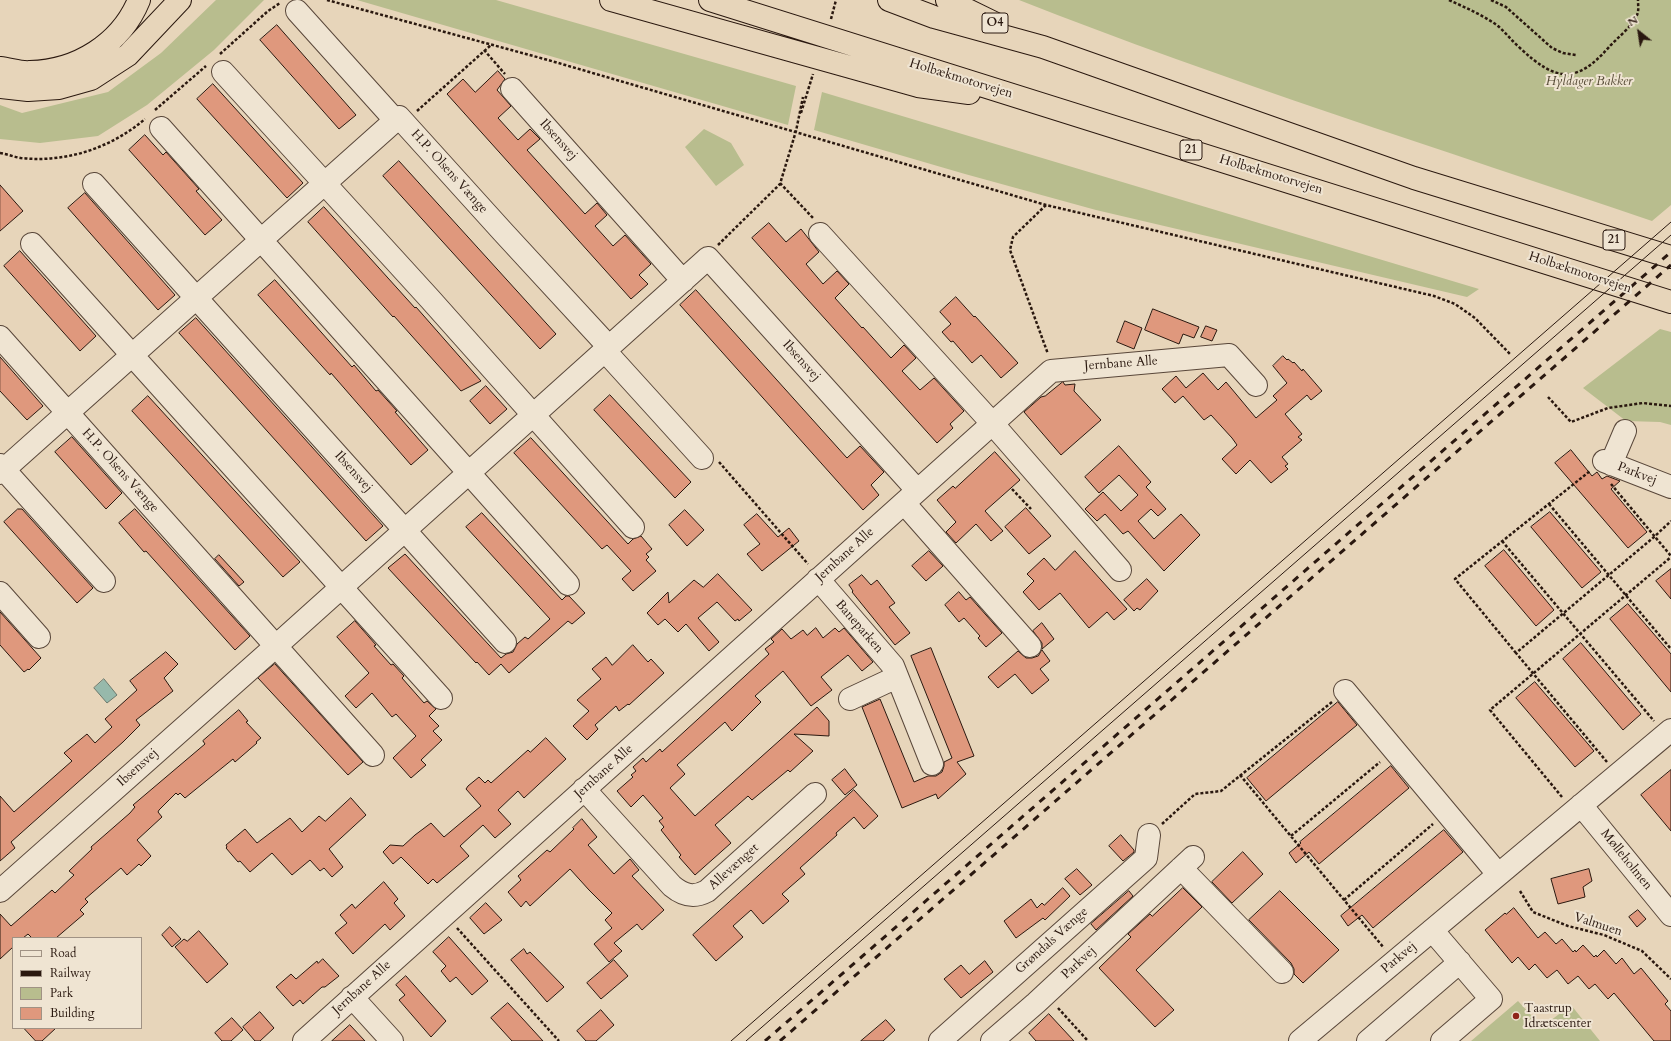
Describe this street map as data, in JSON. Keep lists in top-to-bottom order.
{
  "streets": {
    "highway": ["O4", "Holbækmotorvejen", "21"],
    "street": [
      "Ibsensvej",
      "H.P. Olsens Vænge",
      "Jernbane Alle",
      "Parkvej",
      "Baneparken",
      "Mølleholmen",
      "Allevænget",
      "Grøndals Vænge"
    ],
    "path": ["Valmuen"]
  },
  "crossings": [
    ["O4", "21"],
    ["Ibsensvej", "H.P. Olsens Vænge"],
    ["Ibsensvej", "Jernbane Alle"],
    ["Jernbane Alle", "Baneparken"],
    ["Jernbane Alle", "Allevænget"],
    ["Parkvej", "Mølleholmen"]
  ],
  "parks": ["Hyldager Bakker"],
  "places": ["Taastrup Idrætscenter"],
  "legend": [
    "Road",
    "Railway",
    "Park",
    "Building"
  ],
  "north": "top left"
}
